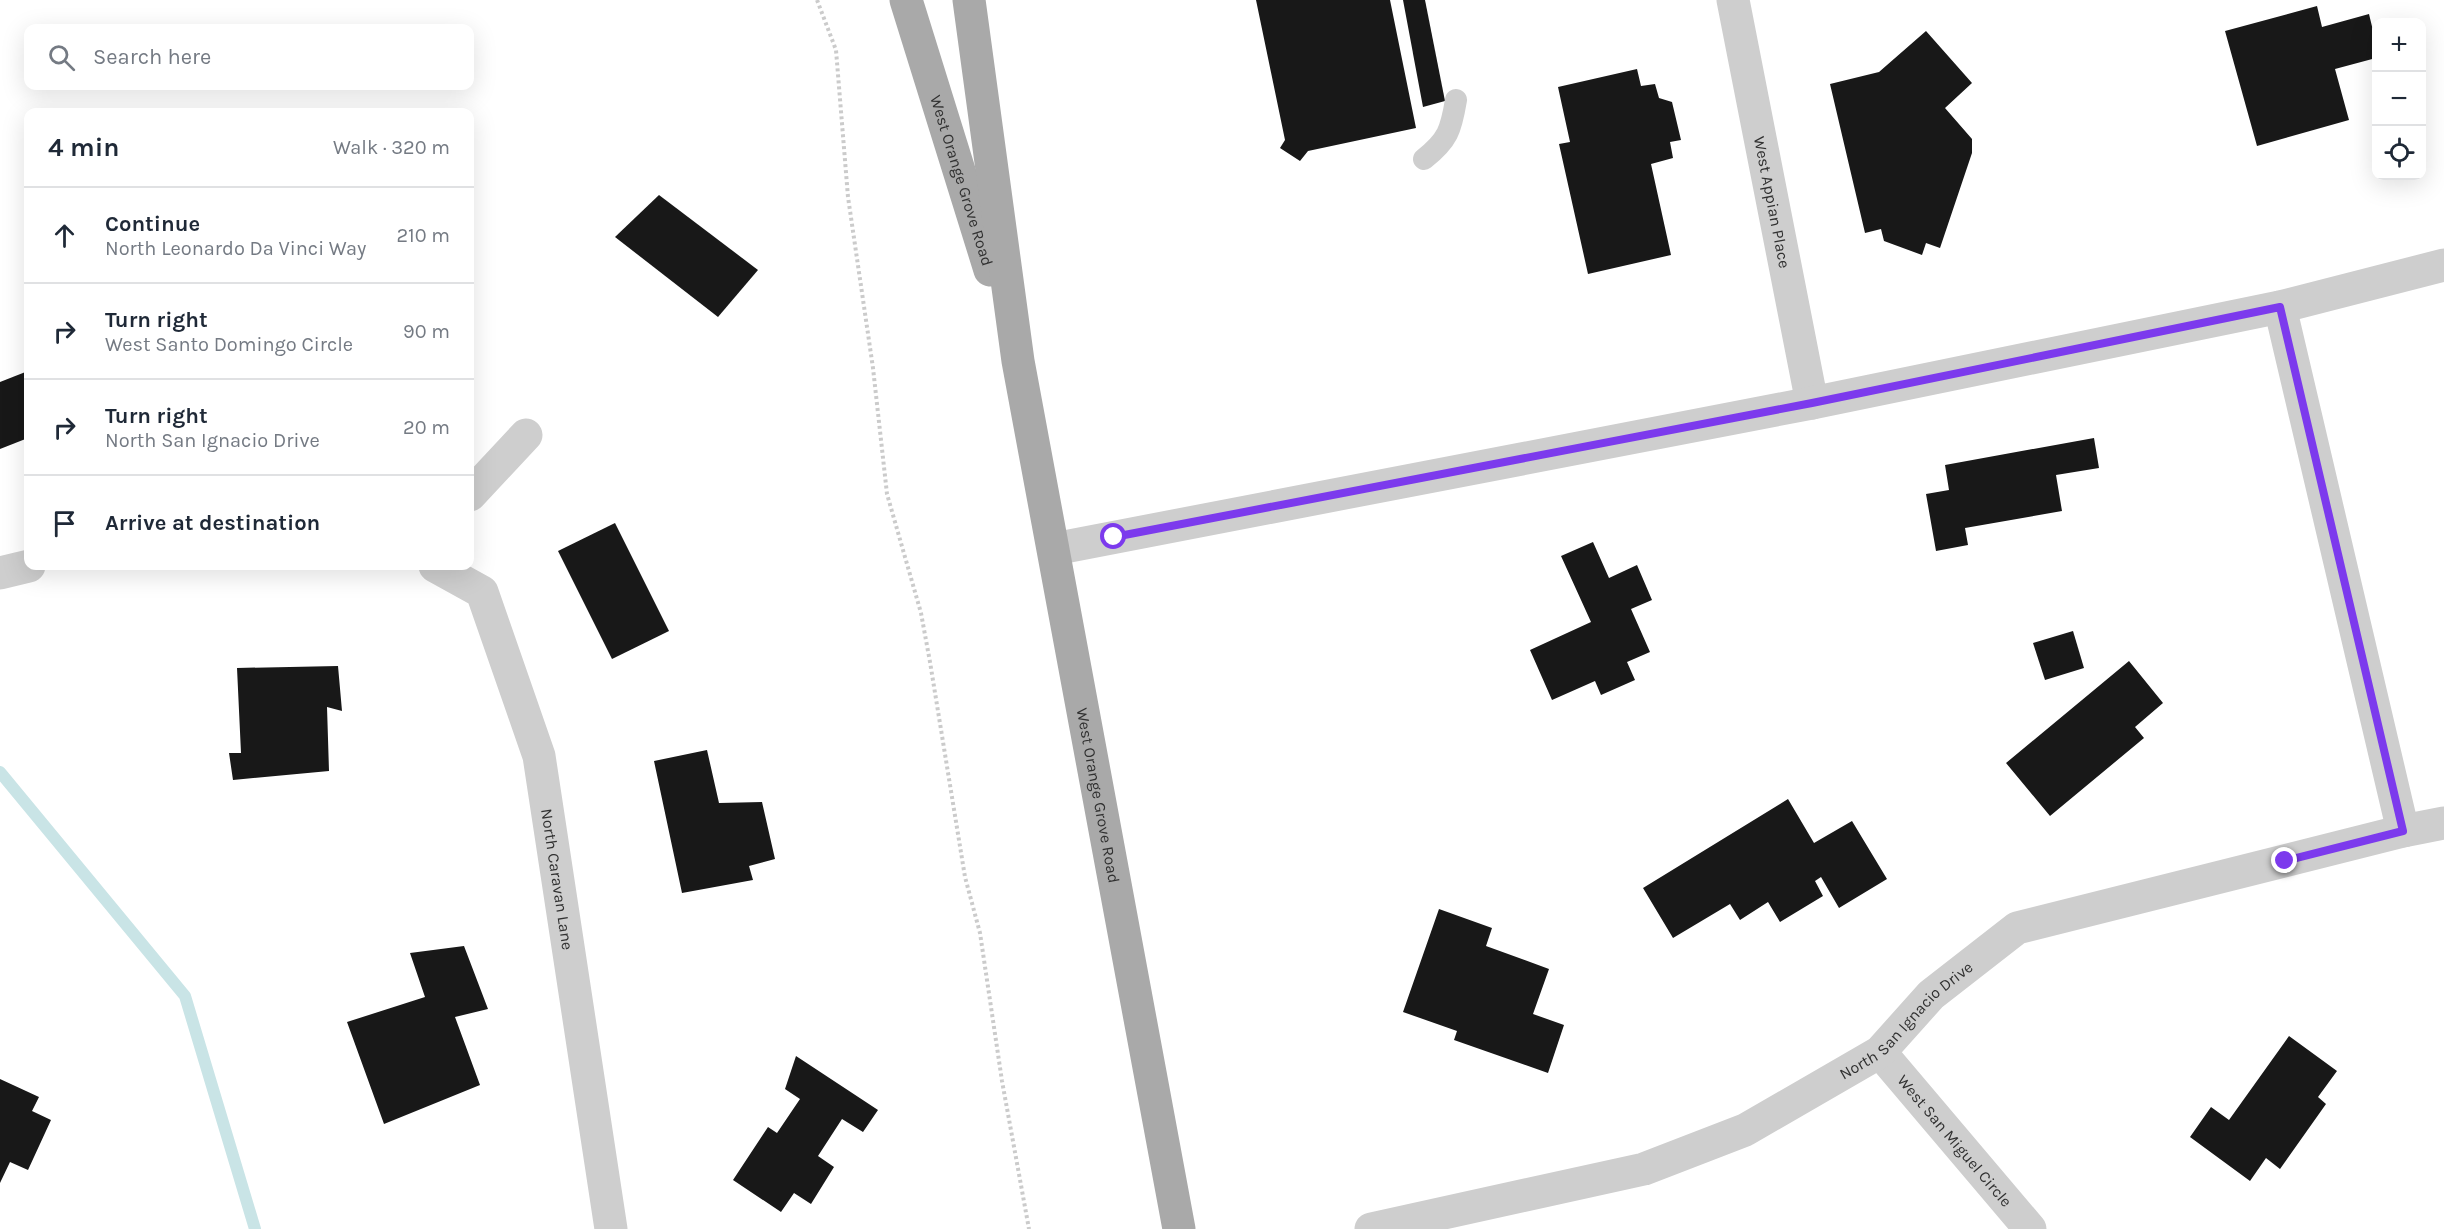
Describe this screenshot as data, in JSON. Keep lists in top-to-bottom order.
{
  "streets": {
    "main road": ["West Orange Grove Road"],
    "street": [
      "West Appian Place",
      "North Caravan Lane",
      "North San Ignacio Drive",
      "West San Miguel Circle"
    ]
  },
  "crossings": [
    ["North San Ignacio Drive", "West San Miguel Circle"]
  ],
  "page": {
    "map_buttons": ["+", "−"],
    "search": "Search here",
    "heading": ["4 min", "Walk · 320 m"],
    "list": [
      ["Continue", "North Leonardo Da Vinci Way", "210 m"],
      ["Turn right", "West Santo Domingo Circle", "90 m"],
      ["Turn right", "North San Ignacio Drive", "20 m"],
      "Arrive at destination"
    ]
  }
}
